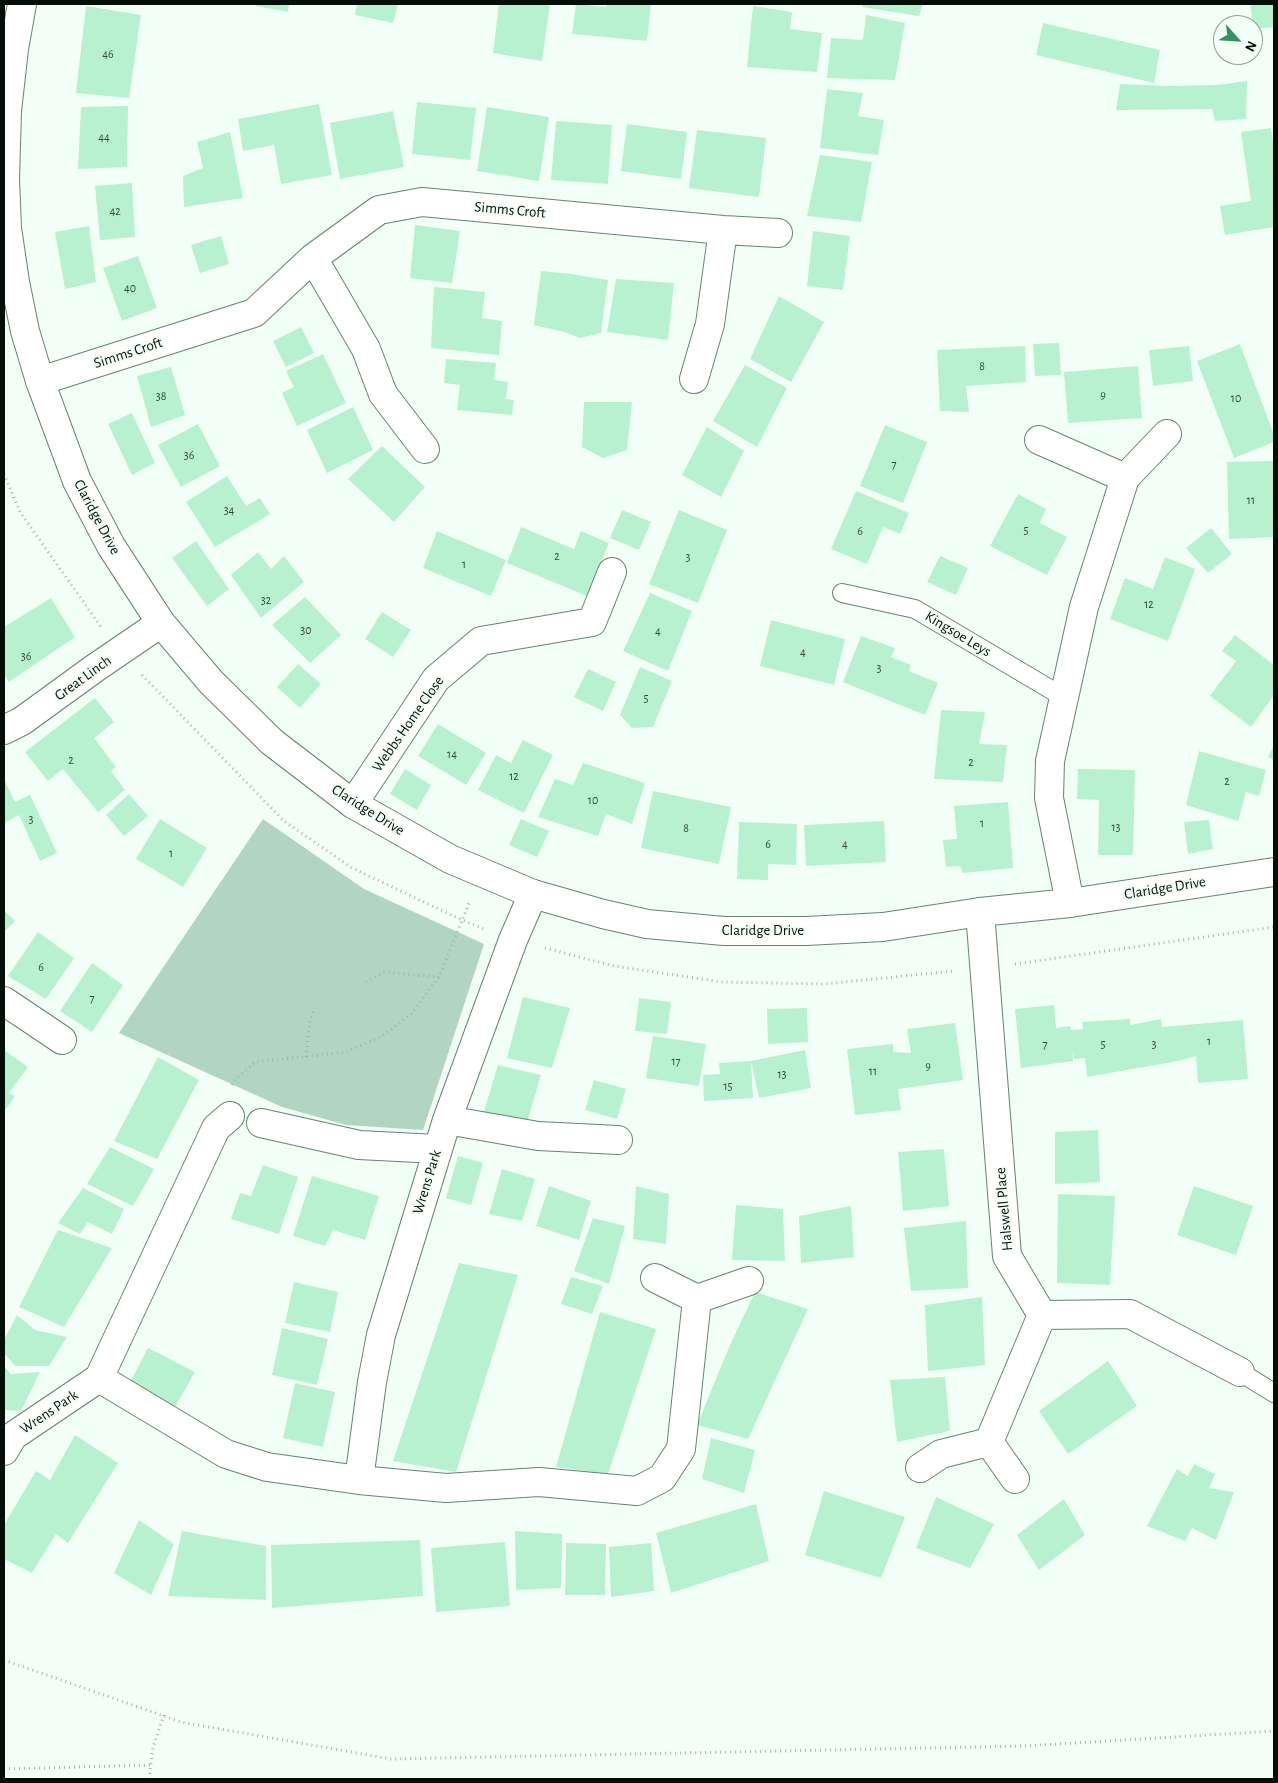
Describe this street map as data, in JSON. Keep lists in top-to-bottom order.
{
  "streets": {
    "street": [
      "Simms Croft",
      "Claridge Drive",
      "Great Linch",
      "Webbs Home Close",
      "Wrens Park",
      "Halswell Place"
    ],
    "lane": ["Kingsoe Leys"]
  },
  "crossings": [
    ["Simms Croft", "Claridge Drive"],
    ["Claridge Drive", "Great Linch"],
    ["Claridge Drive", "Webbs Home Close"],
    ["Claridge Drive", "Wrens Park"],
    ["Claridge Drive", "Halswell Place"]
  ],
  "house_numbers": [
    "46",
    "44",
    "42",
    "40",
    "8",
    "9",
    "38",
    "10",
    "36",
    "7",
    "11",
    "34",
    "5",
    "6",
    "2",
    "3",
    "1",
    "32",
    "12",
    "30",
    "4",
    "4",
    "36",
    "3",
    "5",
    "14",
    "2",
    "2",
    "12",
    "2",
    "10",
    "3",
    "1",
    "13",
    "8",
    "6",
    "4",
    "1",
    "6",
    "7",
    "1",
    "7",
    "5",
    "3",
    "17",
    "9",
    "11",
    "13",
    "15"
  ],
  "north": "bottom right"
}
